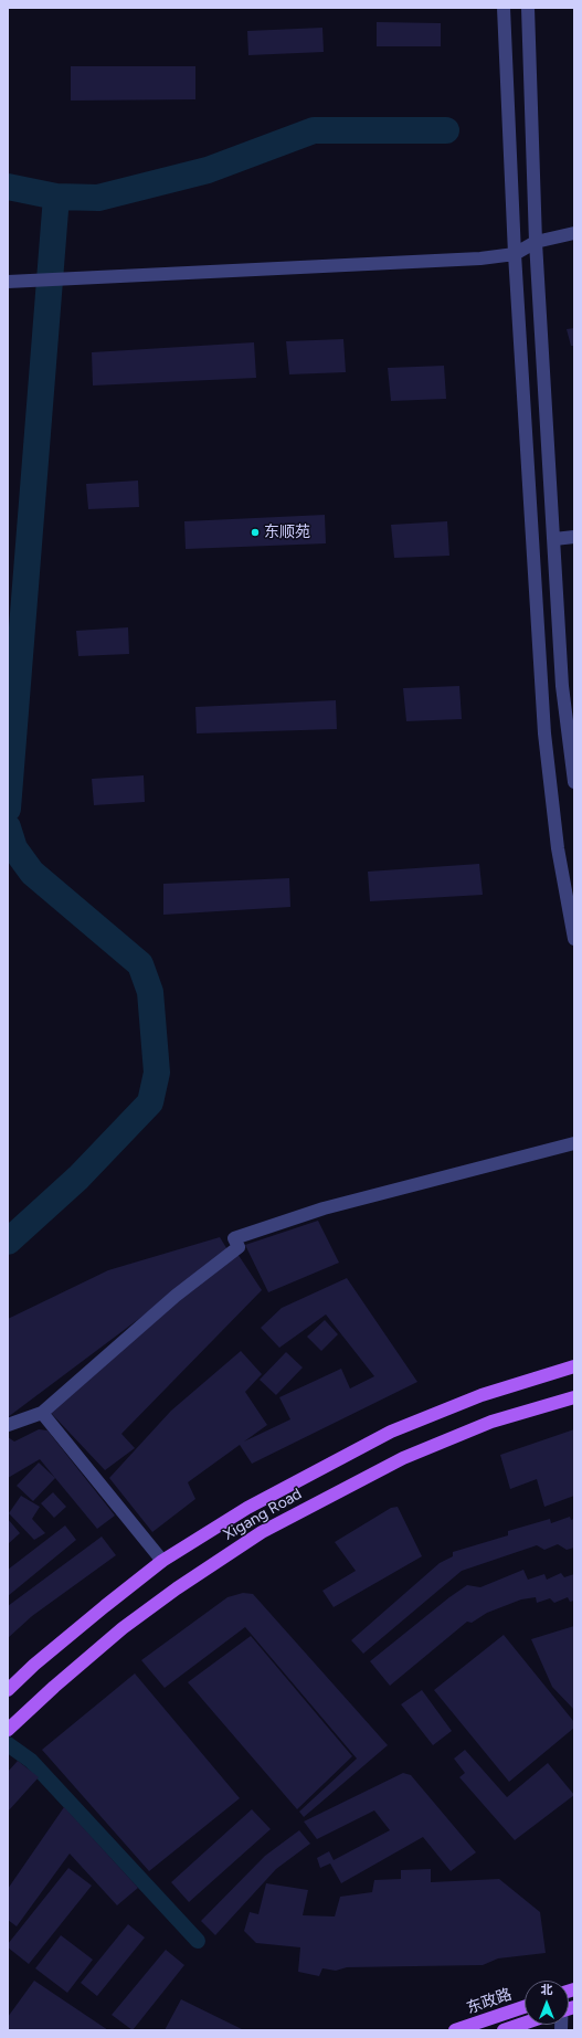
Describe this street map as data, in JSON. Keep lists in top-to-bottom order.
{
  "streets": {
    "main road": ["Xigang Road", "东政路"]
  },
  "places": ["东顺苑"],
  "north": "top"
}
